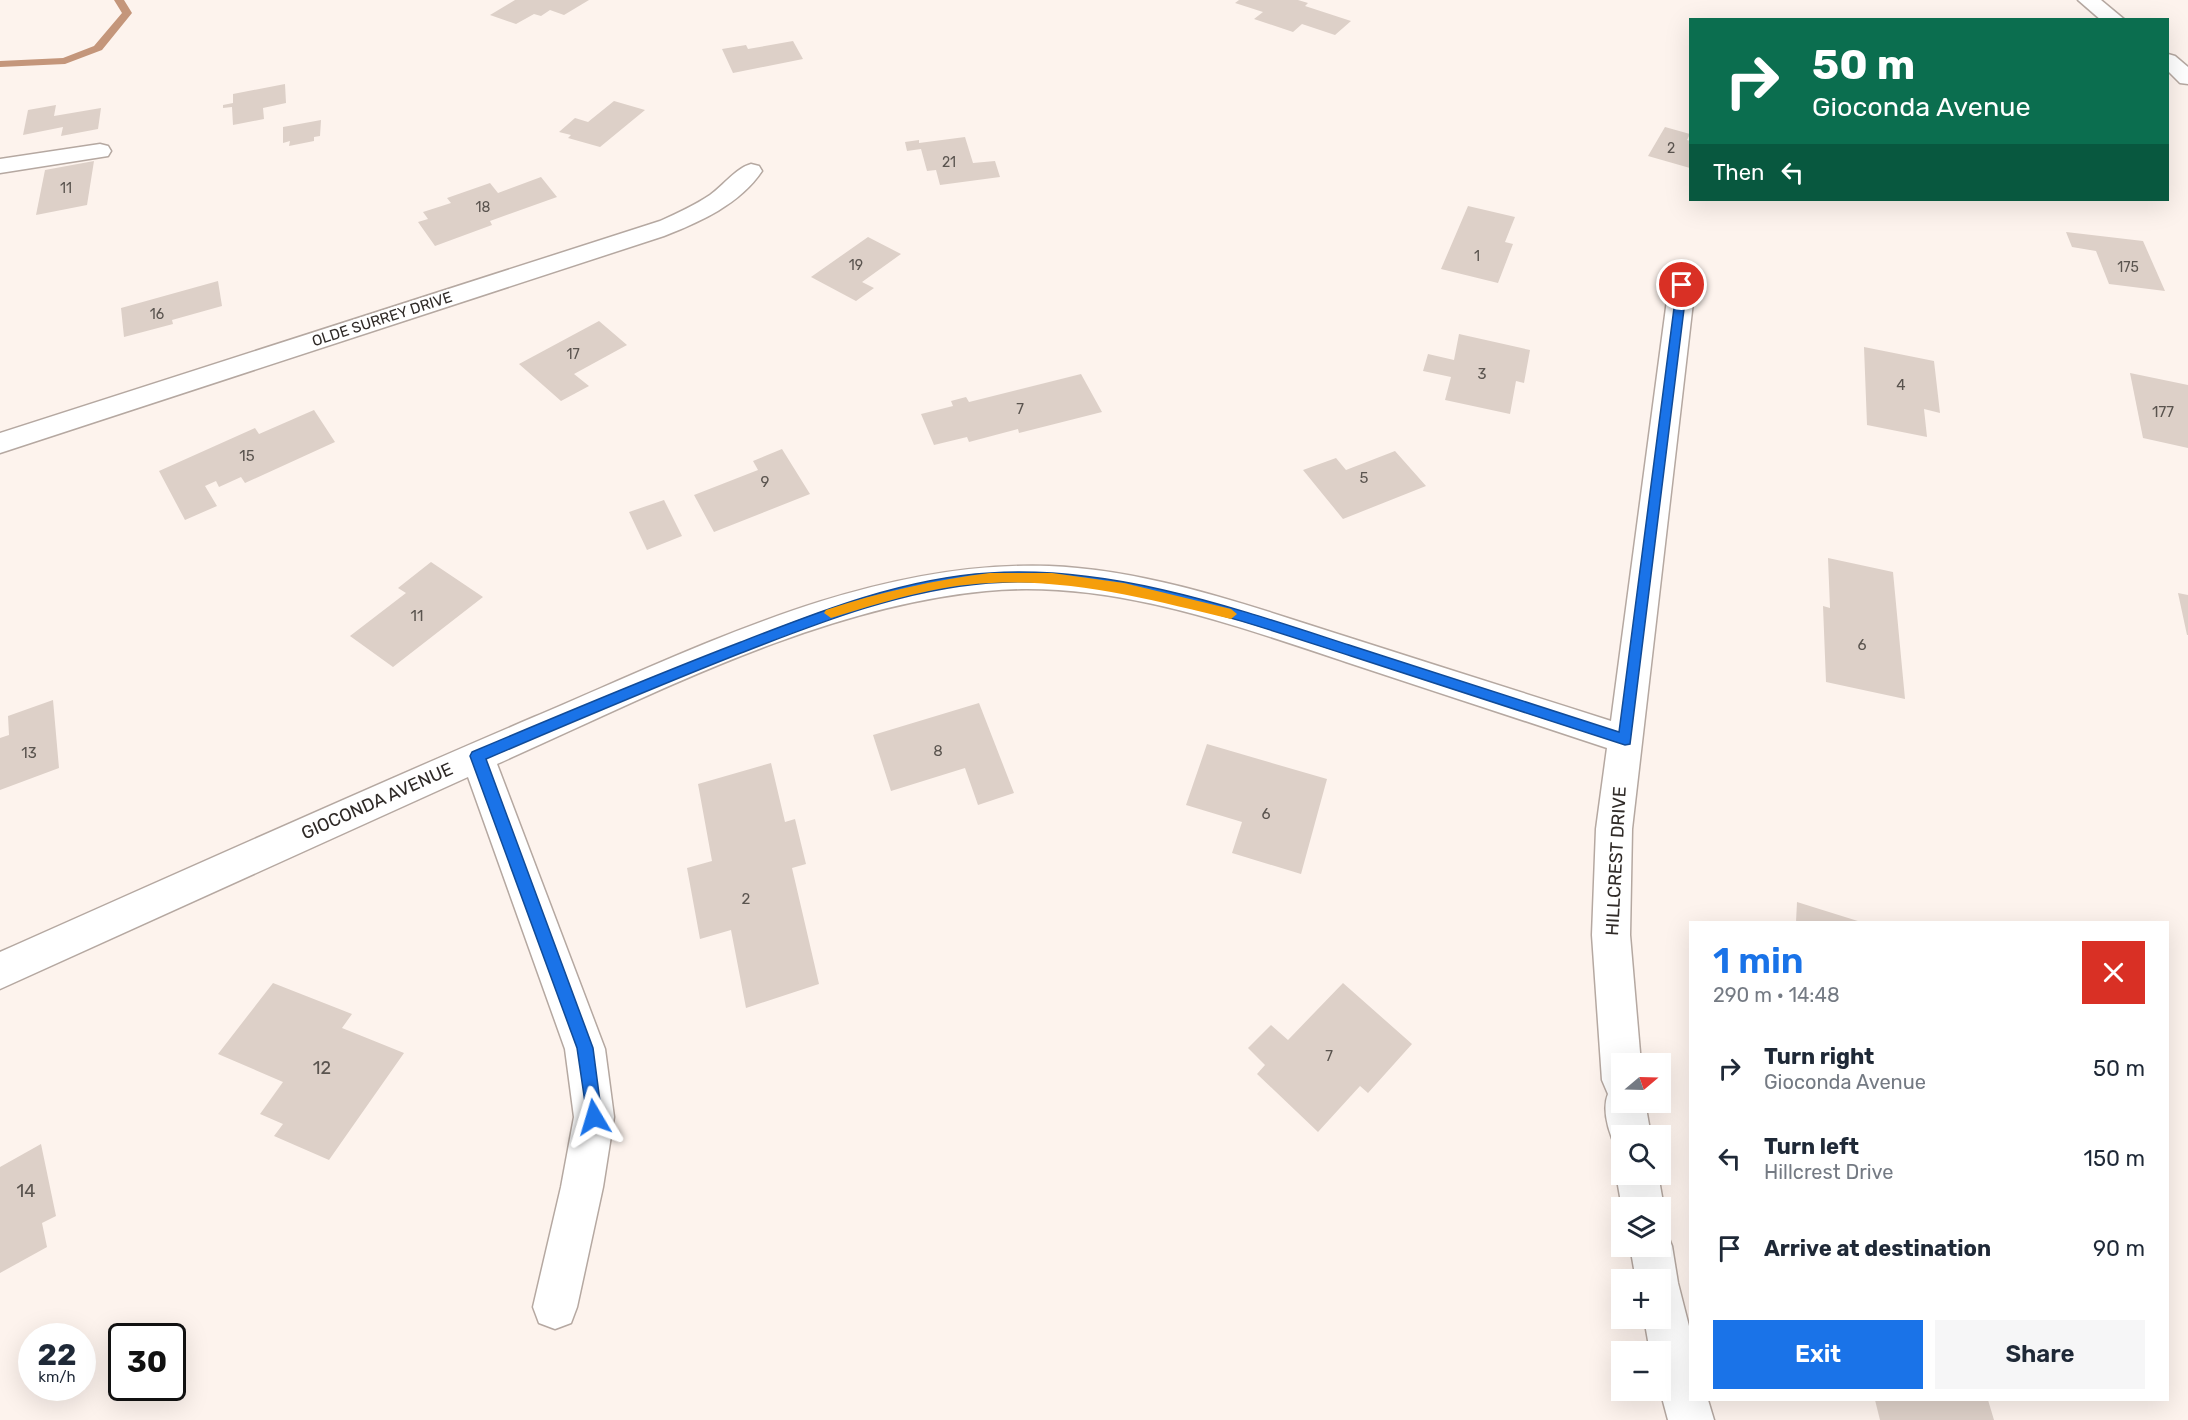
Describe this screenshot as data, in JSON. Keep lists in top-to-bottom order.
{
  "streets": {
    "street": ["OLDE SURREY DRIVE", "GIOCONDA AVENUE", "HILLCREST DRIVE"]
  },
  "crossings": [
    ["GIOCONDA AVENUE", "HILLCREST DRIVE"]
  ],
  "house_numbers": [
    "2",
    "21",
    "11",
    "18",
    "1",
    "19",
    "175",
    "16",
    "17",
    "3",
    "4",
    "7",
    "177",
    "15",
    "5",
    "9",
    "11",
    "6",
    "8",
    "13",
    "6",
    "2",
    "7",
    "12",
    "14"
  ],
  "north": "right",
  "page": {
    "turn": ["50 m", "Gioconda Avenue"],
    "then": "Then",
    "heading": ["1 min", "290 m · 14:48"],
    "list": [
      {
        "name": "Turn right",
        "note": "Gioconda Avenue",
        "value": "50 m"
      },
      {
        "name": "Turn left",
        "note": "Hillcrest Drive",
        "value": "150 m"
      },
      {
        "name": "Arrive at destination",
        "value": "90 m"
      }
    ],
    "map_buttons": ["+", "−"],
    "buttons": ["Exit", "Share"],
    "speed": "22 km/h",
    "limit": "30"
  }
}
